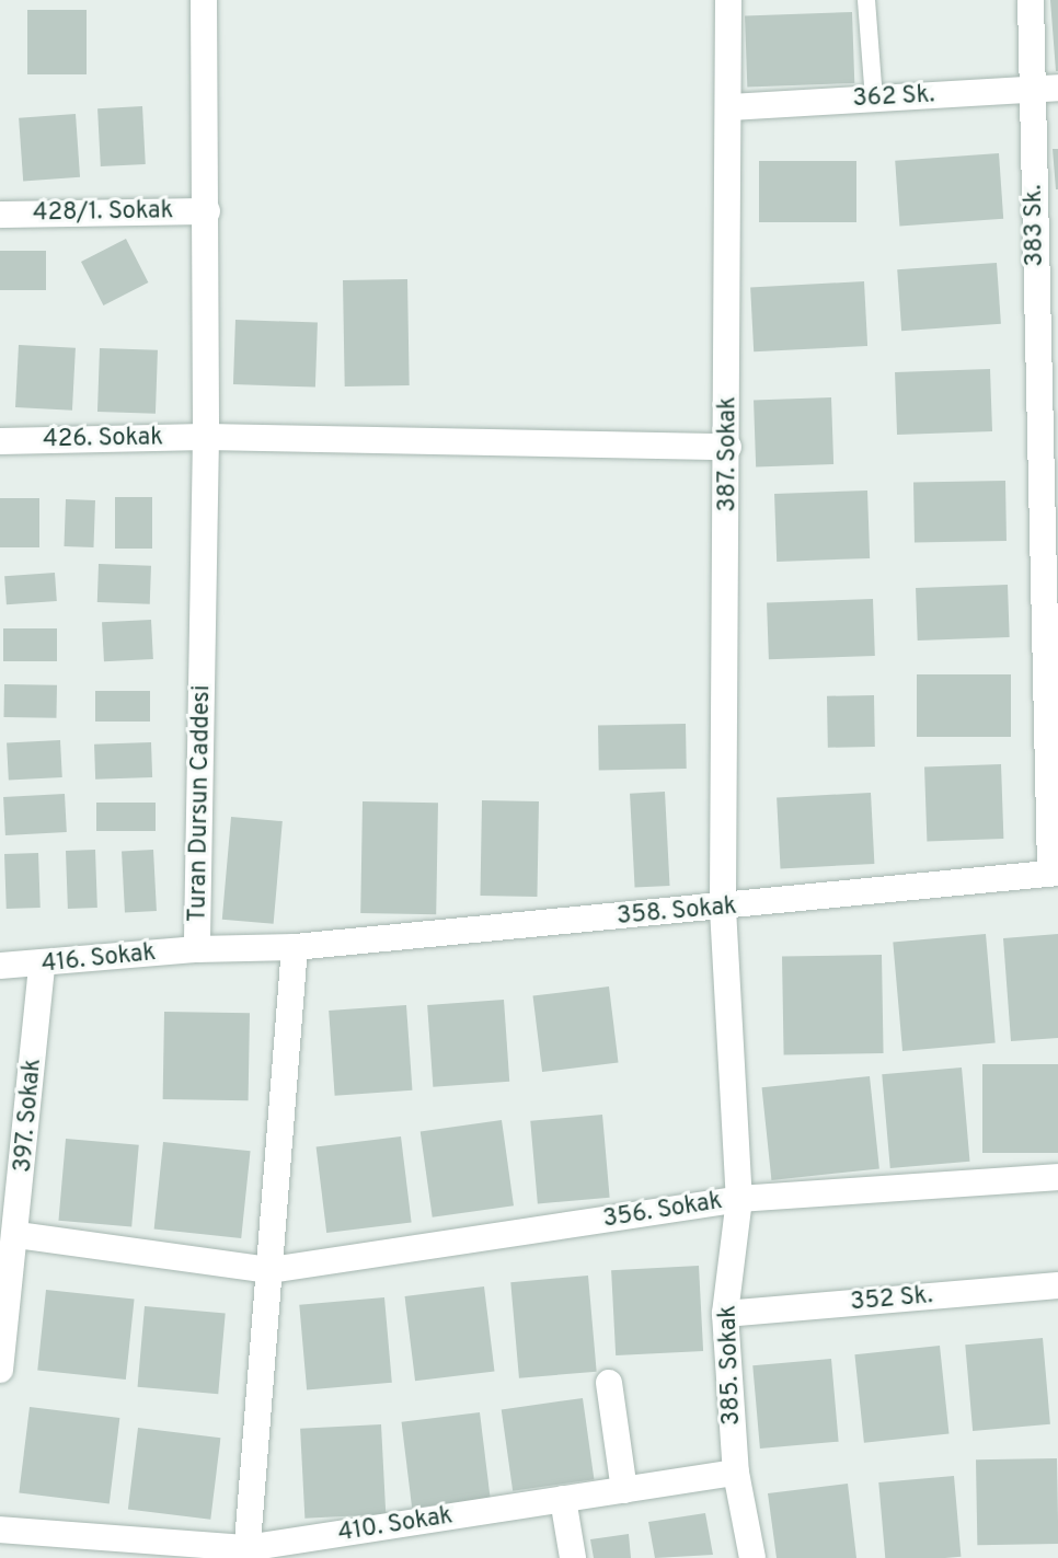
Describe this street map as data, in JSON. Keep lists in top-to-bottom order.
{
  "streets": {
    "street": [
      "362 Sk.",
      "428/1. Sokak",
      "383 Sk.",
      "426. Sokak",
      "387. Sokak",
      "Turan Dursun Caddesi",
      "358. Sokak",
      "416. Sokak",
      "397. Sokak",
      "356. Sokak",
      "352 Sk.",
      "385. Sokak",
      "410. Sokak"
    ]
  },
  "crossings": [
    ["362 Sk.", "383 Sk."],
    ["362 Sk.", "387. Sokak"],
    ["428/1. Sokak", "Turan Dursun Caddesi"],
    ["383 Sk.", "358. Sokak"],
    ["426. Sokak", "387. Sokak"],
    ["426. Sokak", "Turan Dursun Caddesi"],
    ["387. Sokak", "358. Sokak"],
    ["387. Sokak", "385. Sokak"],
    ["Turan Dursun Caddesi", "358. Sokak"],
    ["Turan Dursun Caddesi", "416. Sokak"],
    ["358. Sokak", "385. Sokak"],
    ["416. Sokak", "397. Sokak"],
    ["397. Sokak", "356. Sokak"],
    ["356. Sokak", "385. Sokak"],
    ["352 Sk.", "385. Sokak"],
    ["385. Sokak", "410. Sokak"]
  ]
}
